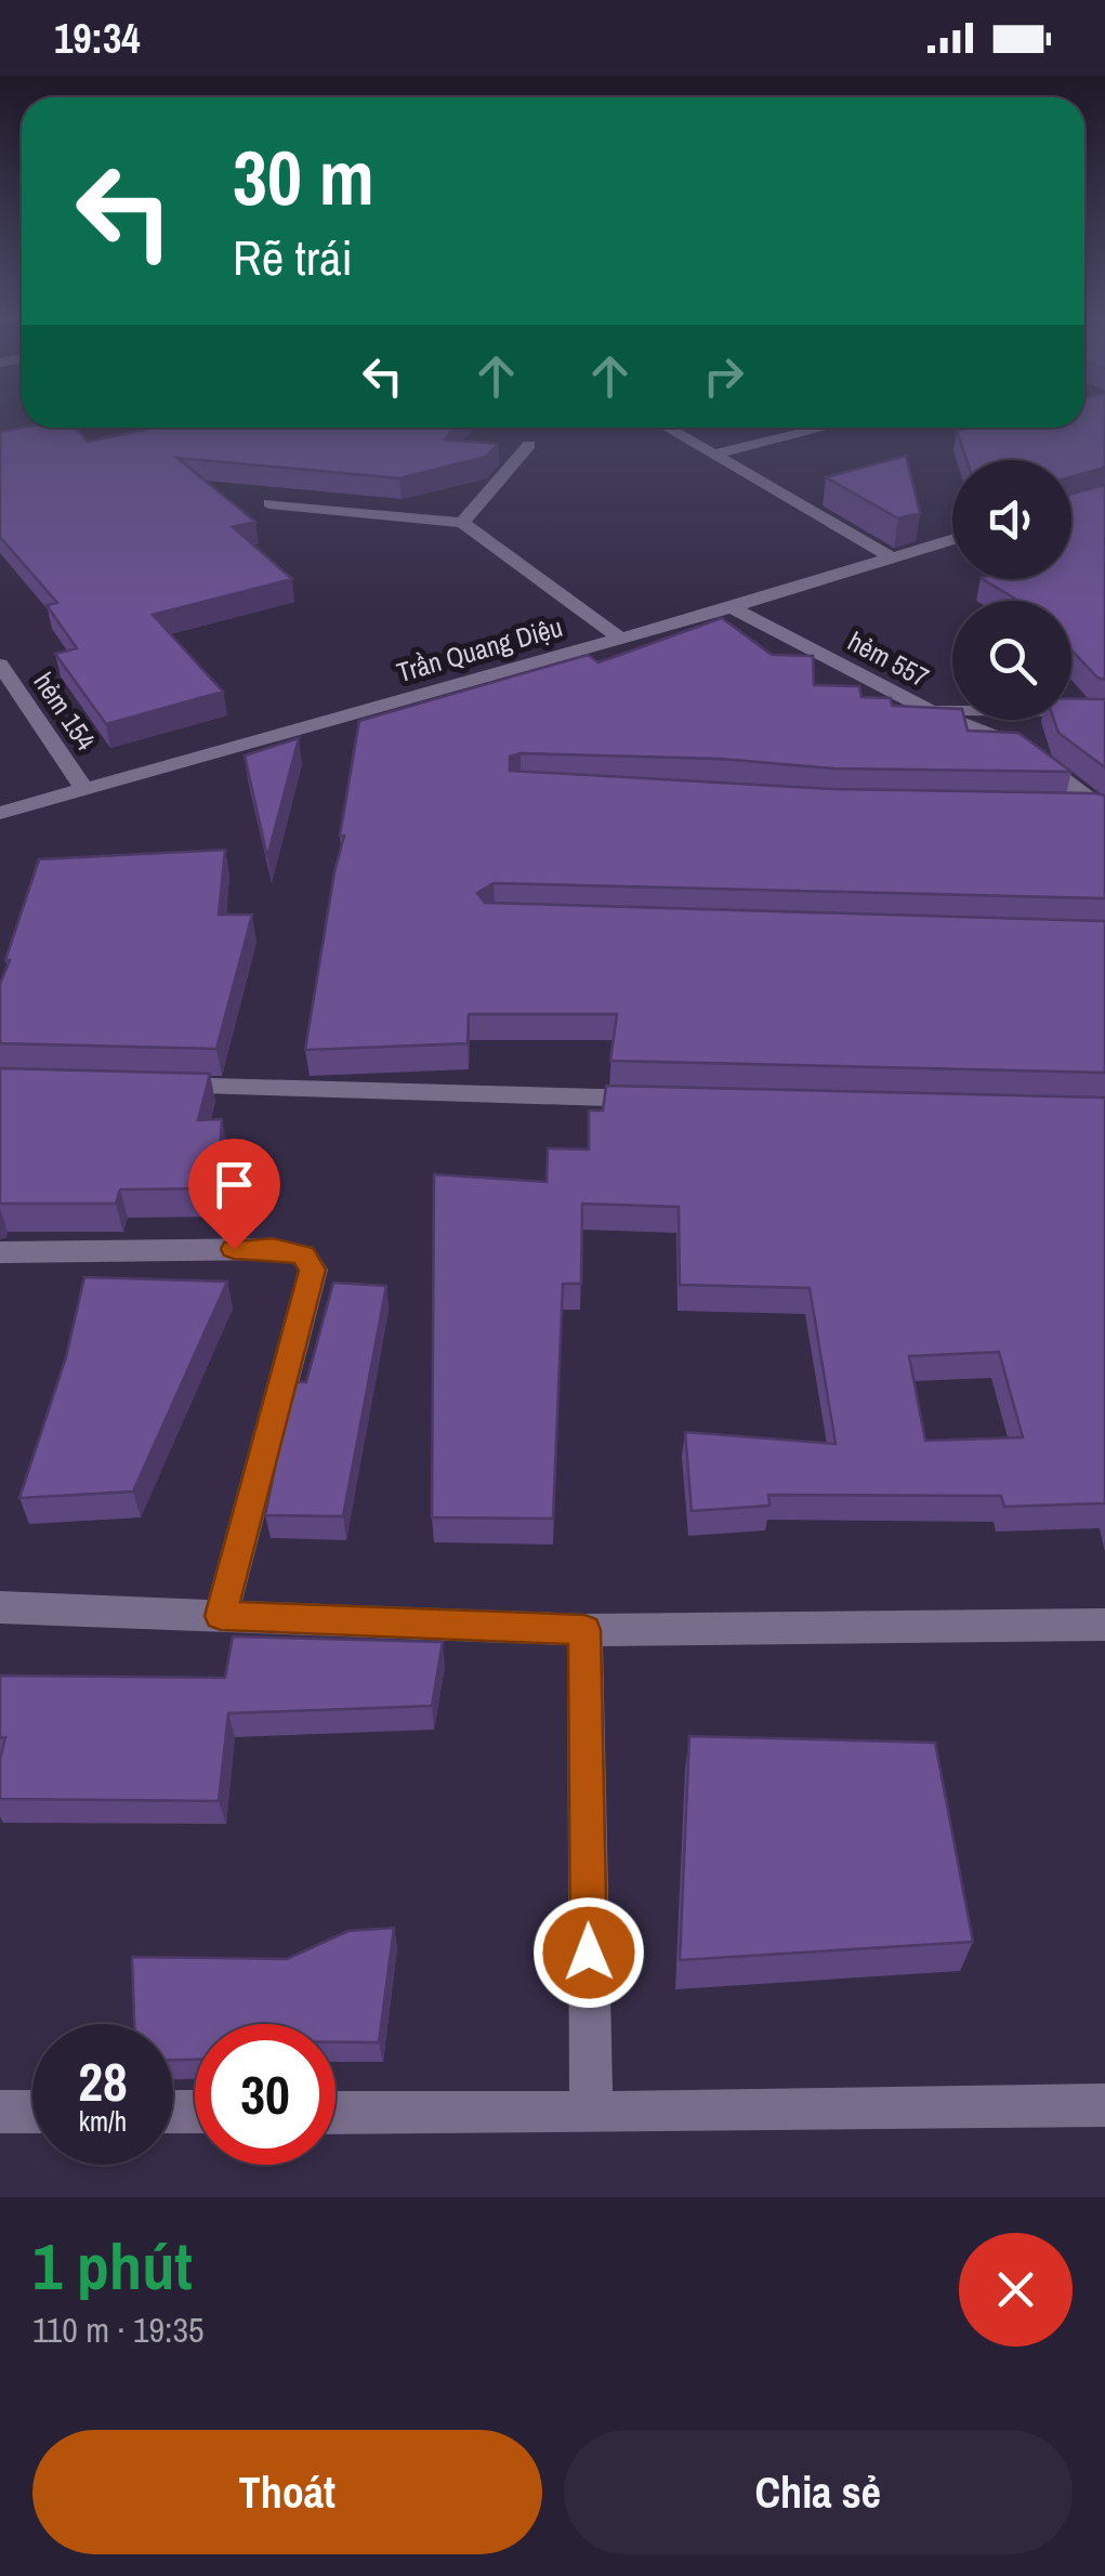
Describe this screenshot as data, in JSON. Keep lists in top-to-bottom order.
{
  "streets": {
    "street": ["Trần Quang Diệu", "hẻm 557", "hẻm 154"]
  },
  "crossings": [
    ["Trần Quang Diệu", "hẻm 557"],
    ["Trần Quang Diệu", "hẻm 154"]
  ],
  "page": {
    "status": "19:34",
    "turn": ["30 m", "Rẽ trái"],
    "speed": "28 km/h",
    "limit": "30",
    "heading": ["1 phút", "110 m · 19:35"],
    "buttons": ["Thoát", "Chia sẻ"]
  }
}
